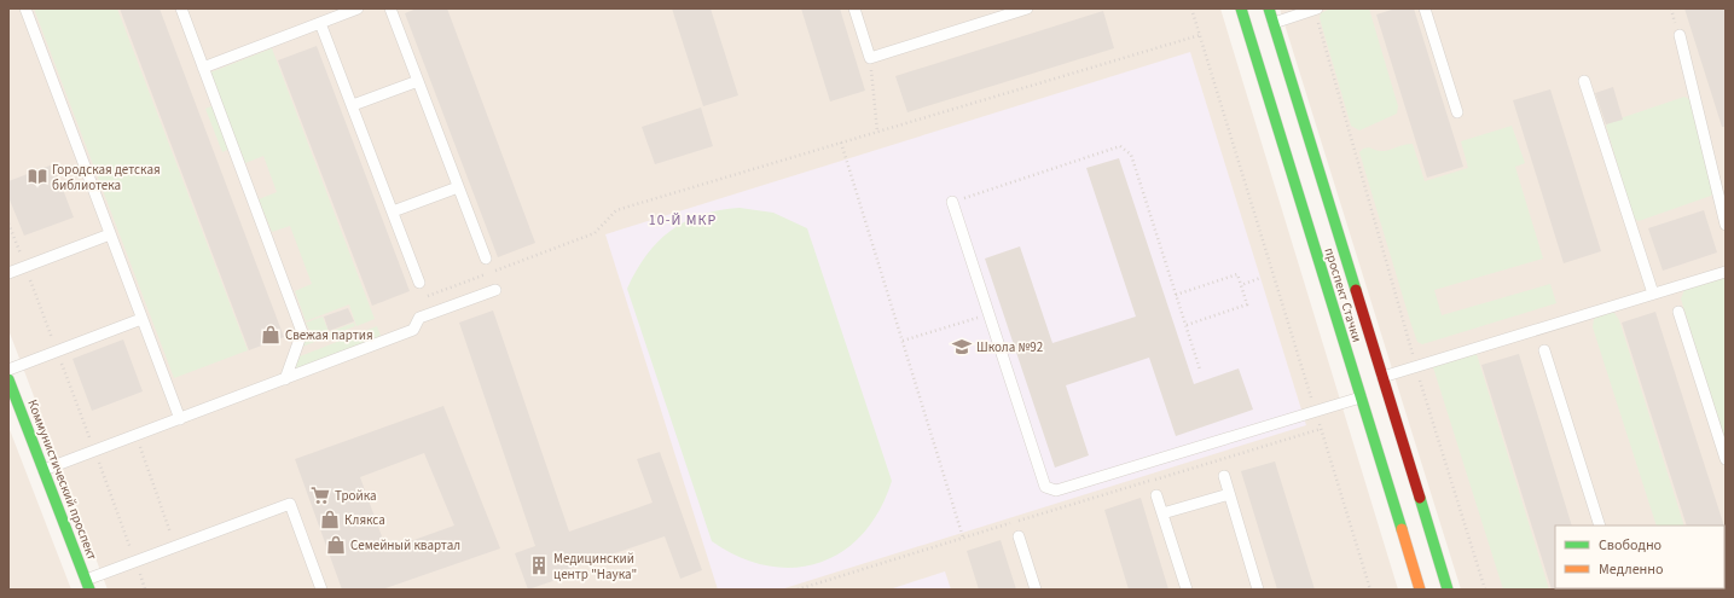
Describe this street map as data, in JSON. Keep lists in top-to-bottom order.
{
  "streets": {
    "main road": ["проспект Стачки", "Коммунистический проспект"]
  },
  "districts": ["10-Й МКР"],
  "places": {
    "library": ["Городская детская библиотека"],
    "shop": ["Свежая партия", "Клякса", "Семейный квартал"],
    "school or university": ["Школа №92"],
    "supermarket": ["Тройка"],
    "building": ["Медицинский центр \"Наука\""]
  },
  "legend": ["Свободно", "Медленно"]
}
